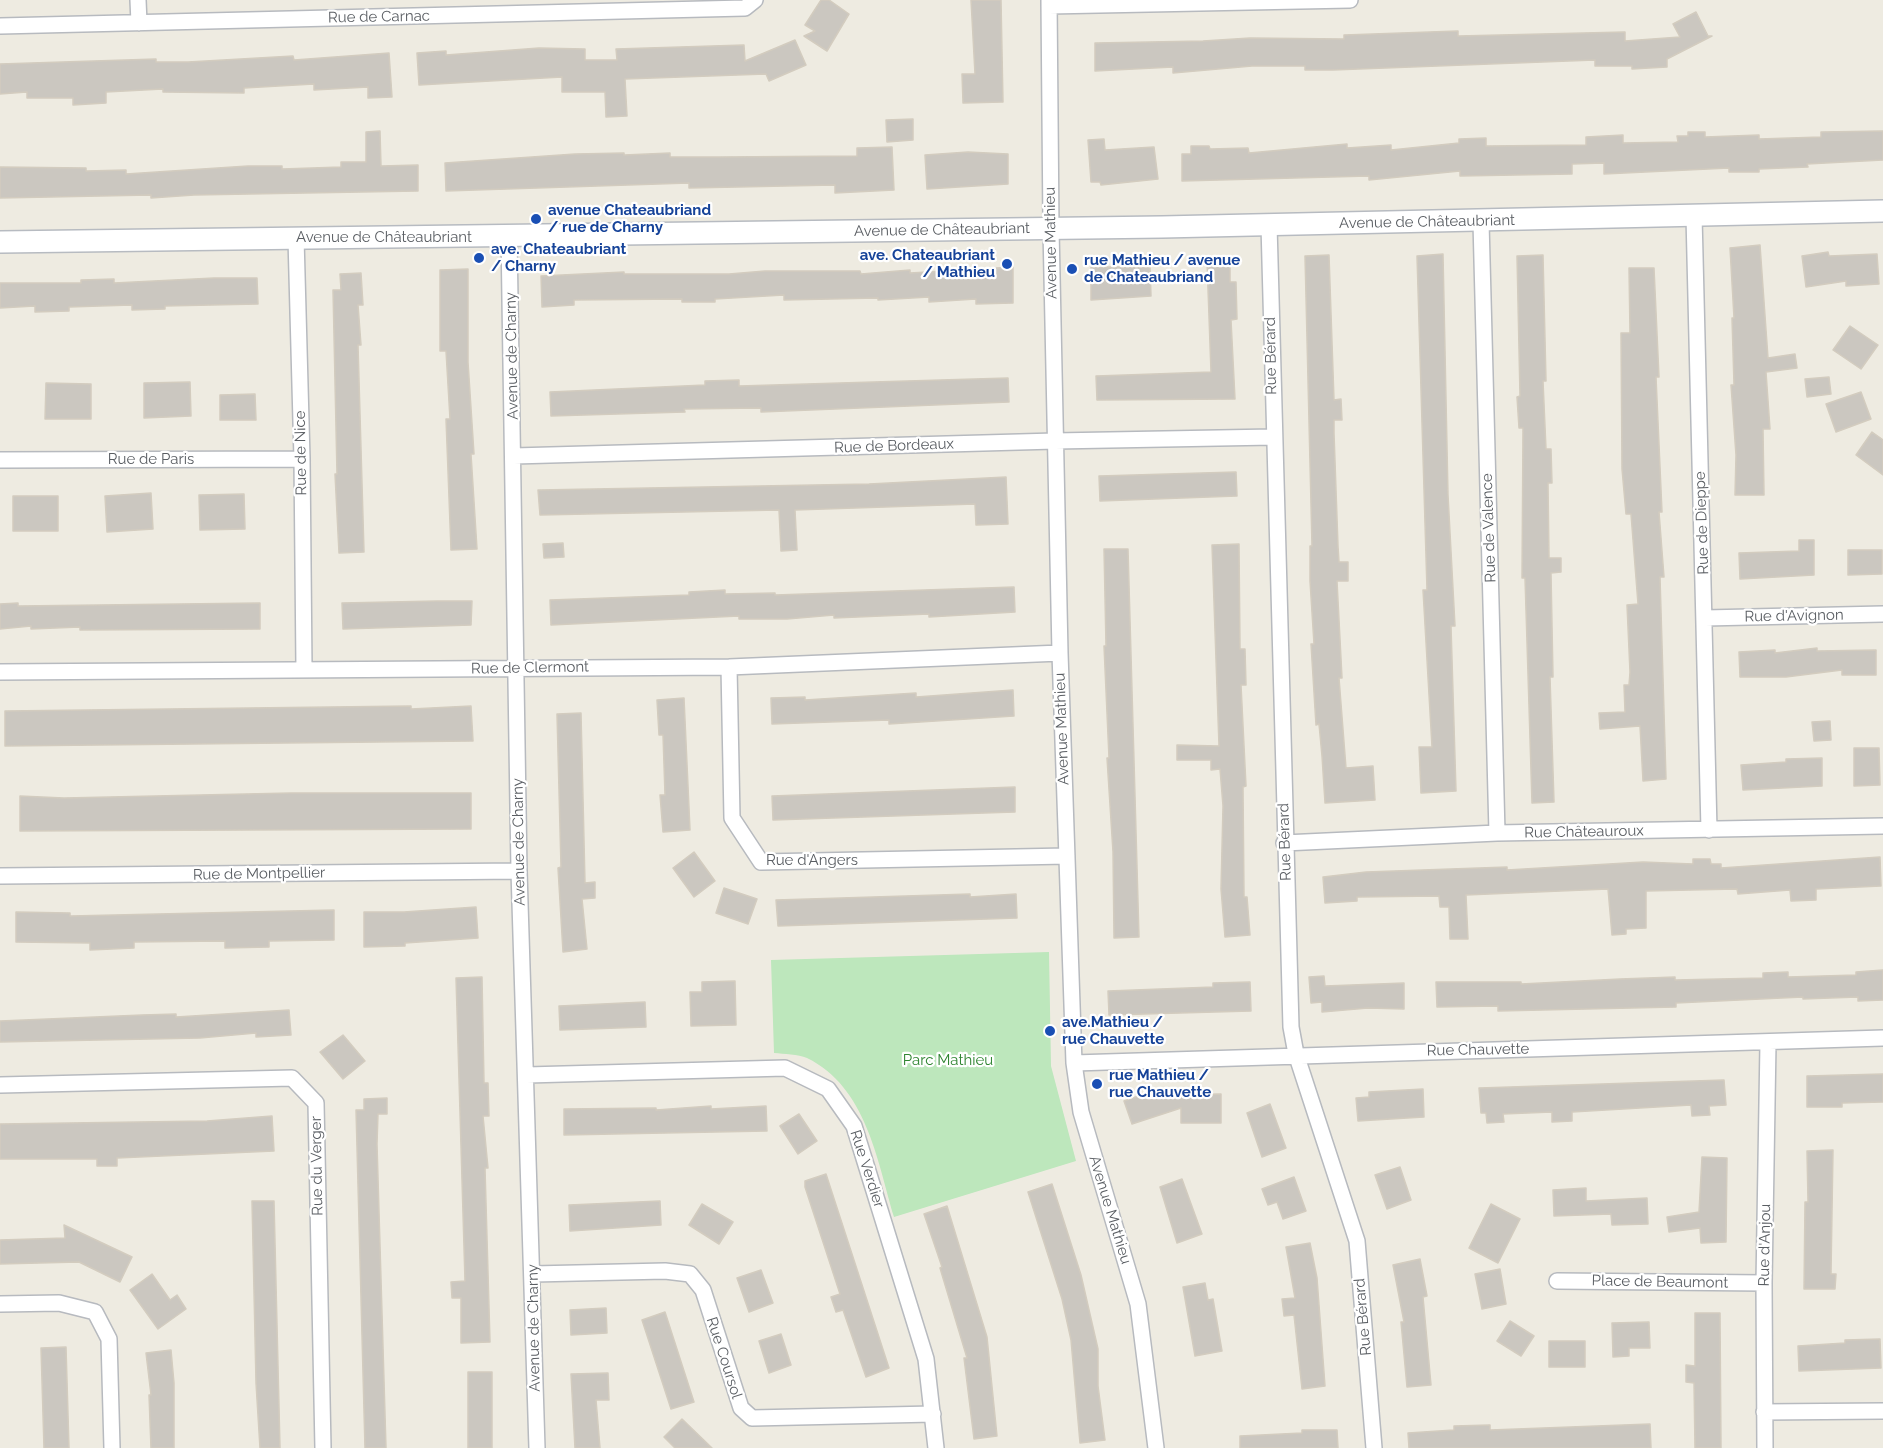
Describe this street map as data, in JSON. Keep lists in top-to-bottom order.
{
  "streets": {
    "street": [
      "Rue de Carnac",
      "Avenue de Châteaubriant",
      "Avenue Mathieu",
      "Avenue de Charny",
      "Rue Bérard",
      "Rue de Bordeaux",
      "Rue de Nice",
      "Rue de Paris",
      "Rue de Dieppe",
      "Rue de Valence",
      "Rue d'Avignon",
      "Rue de Clermont",
      "Rue Châteauroux",
      "Rue d'Angers",
      "Rue de Montpellier",
      "Rue Chauvette",
      "Rue du Verger",
      "Rue Verdier",
      "Rue d'Anjou",
      "Place de Beaumont",
      "Rue Coursol"
    ]
  },
  "crossings": [
    ["Avenue de Châteaubriant", "Avenue Mathieu"],
    ["Avenue de Châteaubriant", "Avenue de Charny"],
    ["Avenue de Châteaubriant", "Rue Bérard"],
    ["Avenue de Châteaubriant", "Rue de Nice"],
    ["Avenue de Châteaubriant", "Rue de Dieppe"],
    ["Avenue de Châteaubriant", "Rue de Valence"],
    ["Avenue Mathieu", "Rue de Bordeaux"],
    ["Avenue Mathieu", "Rue de Clermont"],
    ["Avenue Mathieu", "Rue d'Angers"],
    ["Avenue Mathieu", "Rue Chauvette"],
    ["Avenue de Charny", "Rue de Bordeaux"],
    ["Avenue de Charny", "Rue de Clermont"],
    ["Avenue de Charny", "Rue de Montpellier"],
    ["Avenue de Charny", "Rue Verdier"],
    ["Avenue de Charny", "Rue Coursol"],
    ["Rue Bérard", "Rue de Bordeaux"],
    ["Rue Bérard", "Rue Châteauroux"],
    ["Rue Bérard", "Rue Chauvette"],
    ["Rue de Nice", "Rue de Paris"],
    ["Rue de Nice", "Rue de Clermont"],
    ["Rue de Dieppe", "Rue d'Avignon"],
    ["Rue de Dieppe", "Rue Châteauroux"],
    ["Rue de Valence", "Rue Châteauroux"],
    ["Rue de Clermont", "Rue d'Angers"],
    ["Rue Chauvette", "Rue d'Anjou"],
    ["Rue Verdier", "Rue Coursol"],
    ["Rue d'Anjou", "Place de Beaumont"]
  ],
  "parks": ["Parc Mathieu"],
  "places": [
    "avenue Chateaubriand / rue de Charny",
    "ave. Chateaubriant / Charny",
    "ave. Chateaubriant / Mathieu",
    "rue Mathieu / avenue de Chateaubriand",
    "ave.Mathieu / rue Chauvette",
    "rue Mathieu / rue Chauvette"
  ]
}
